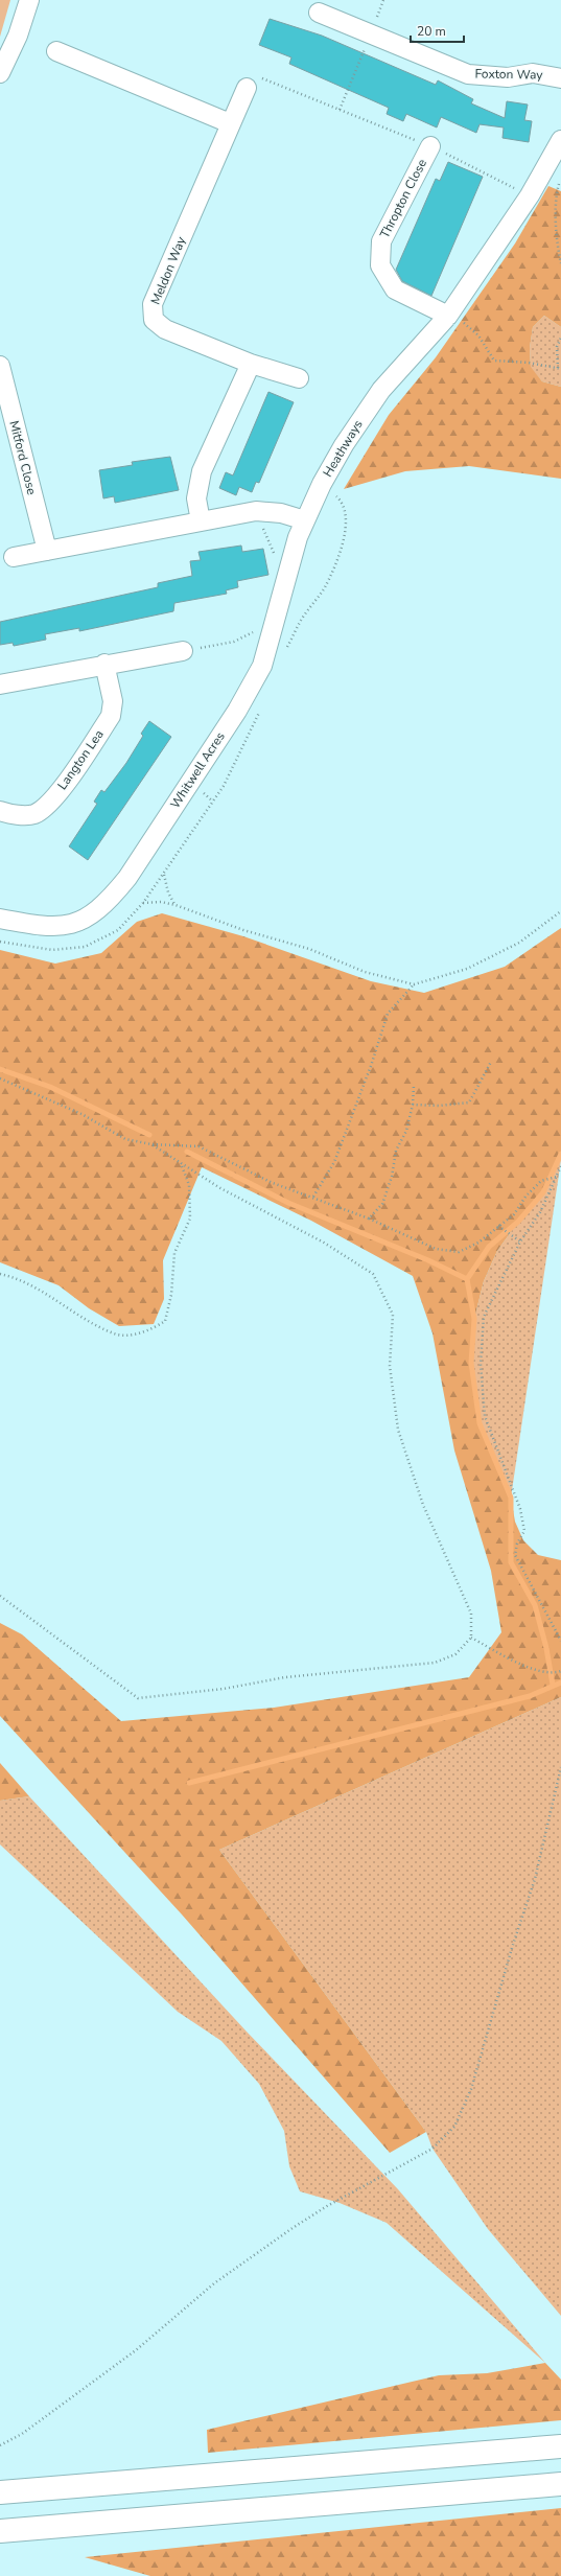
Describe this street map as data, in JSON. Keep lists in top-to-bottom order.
{
  "streets": {
    "street": [
      "Foxton Way",
      "Thropton Close",
      "Meldon Way",
      "Heathways",
      "Mitford Close",
      "Langton Lea",
      "Whitwell Acres"
    ]
  },
  "crossings": [
    ["Thropton Close", "Heathways"],
    ["Heathways", "Whitwell Acres"]
  ],
  "scale_bar": "20 m"
}
